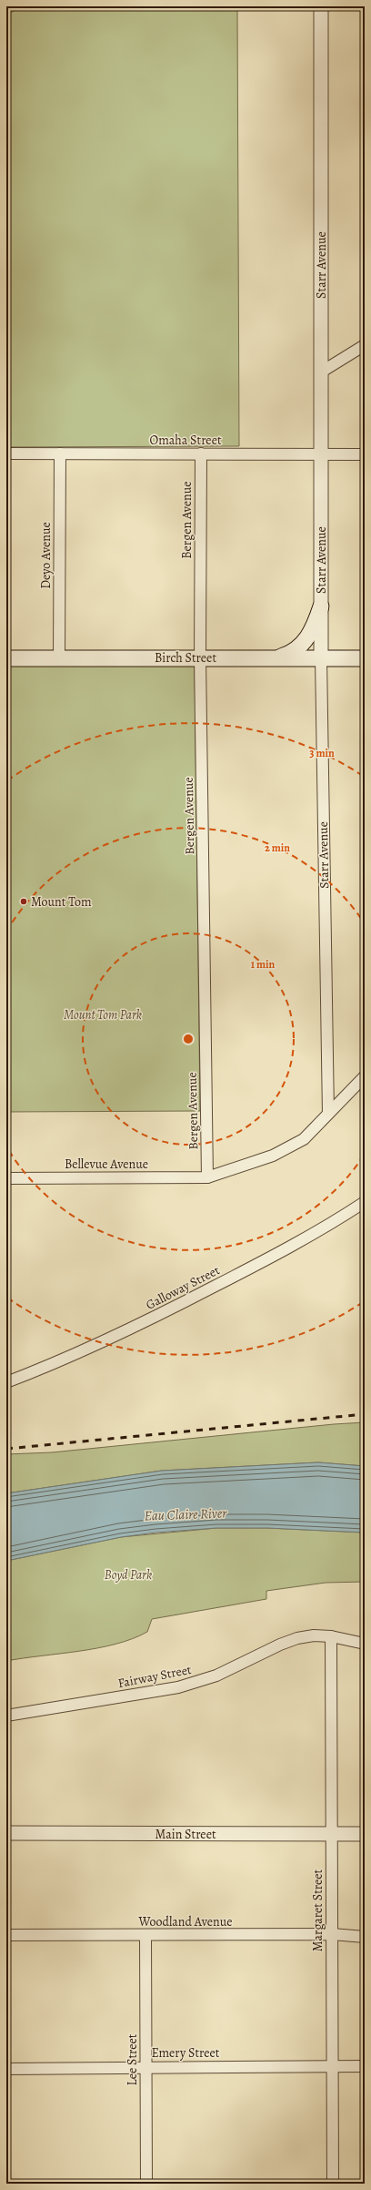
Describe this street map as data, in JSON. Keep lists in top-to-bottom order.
{
  "streets": {
    "main road": ["Birch Street"],
    "street": [
      "Starr Avenue",
      "Omaha Street",
      "Bergen Avenue",
      "Deyo Avenue",
      "Bellevue Avenue",
      "Galloway Street",
      "Fairway Street",
      "Main Street",
      "Margaret Street",
      "Woodland Avenue",
      "Emery Street",
      "Lee Street"
    ]
  },
  "crossings": [
    ["Starr Avenue", "Omaha Street"],
    ["Starr Avenue", "Birch Street"],
    ["Starr Avenue", "Bellevue Avenue"],
    ["Omaha Street", "Bergen Avenue"],
    ["Omaha Street", "Deyo Avenue"],
    ["Bergen Avenue", "Birch Street"],
    ["Bergen Avenue", "Bellevue Avenue"],
    ["Deyo Avenue", "Birch Street"],
    ["Fairway Street", "Margaret Street"],
    ["Main Street", "Margaret Street"],
    ["Margaret Street", "Woodland Avenue"],
    ["Margaret Street", "Emery Street"],
    ["Woodland Avenue", "Lee Street"],
    ["Emery Street", "Lee Street"]
  ],
  "water": ["Eau Claire River"],
  "parks": ["Mount Tom Park", "Boyd Park"],
  "places": ["Mount Tom"],
  "rings": ["3 min", "2 min", "1 min"]
}
